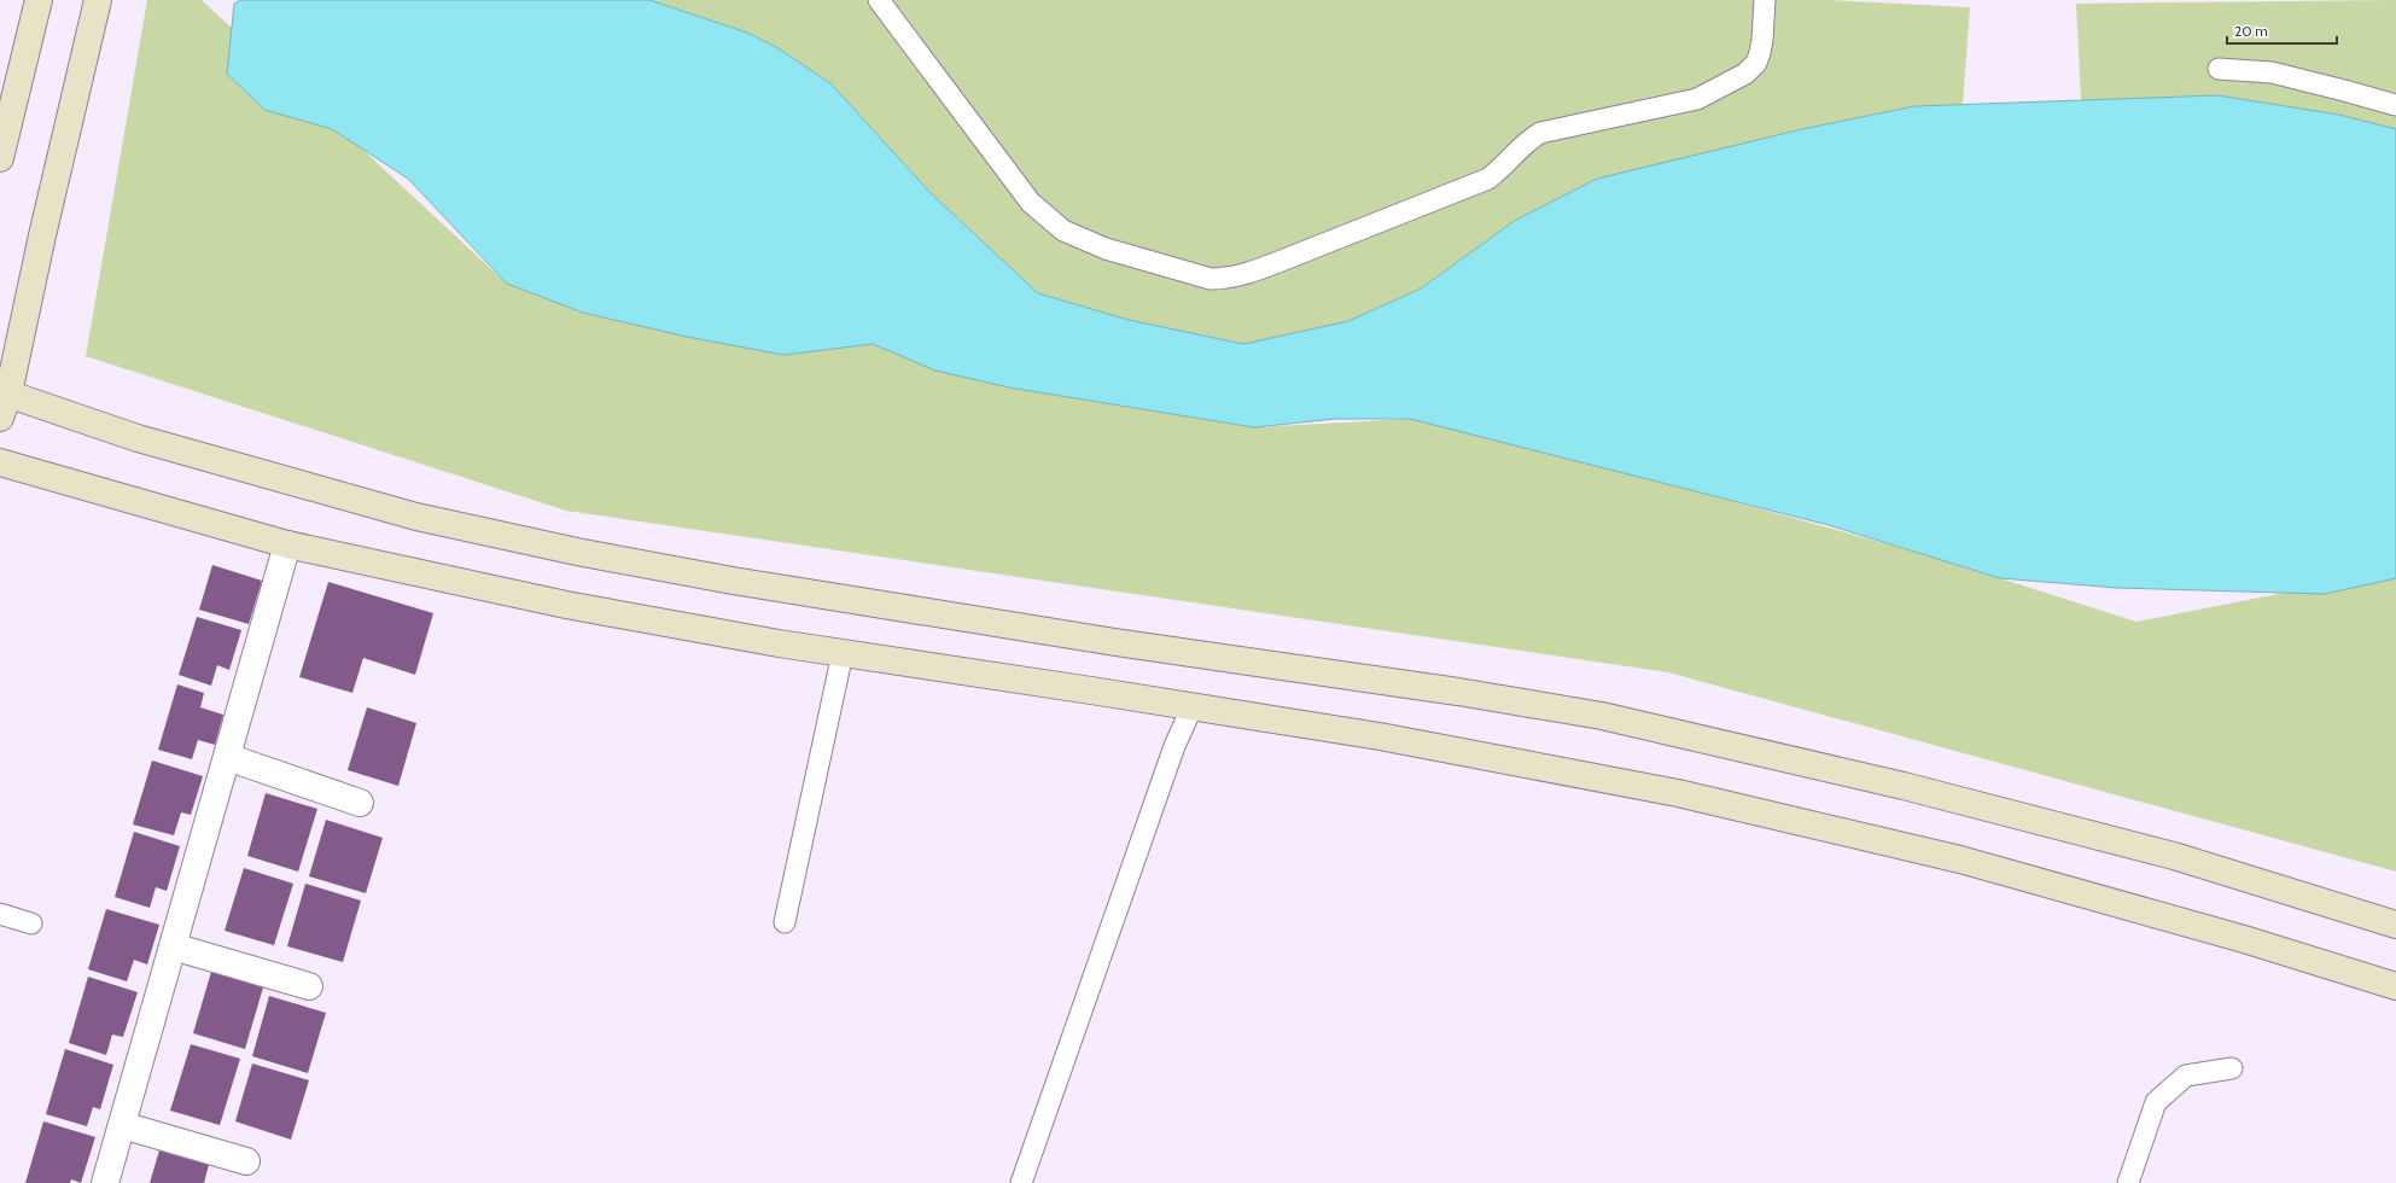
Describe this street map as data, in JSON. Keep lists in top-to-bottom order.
{
  "scale_bar": "20 m"
}
